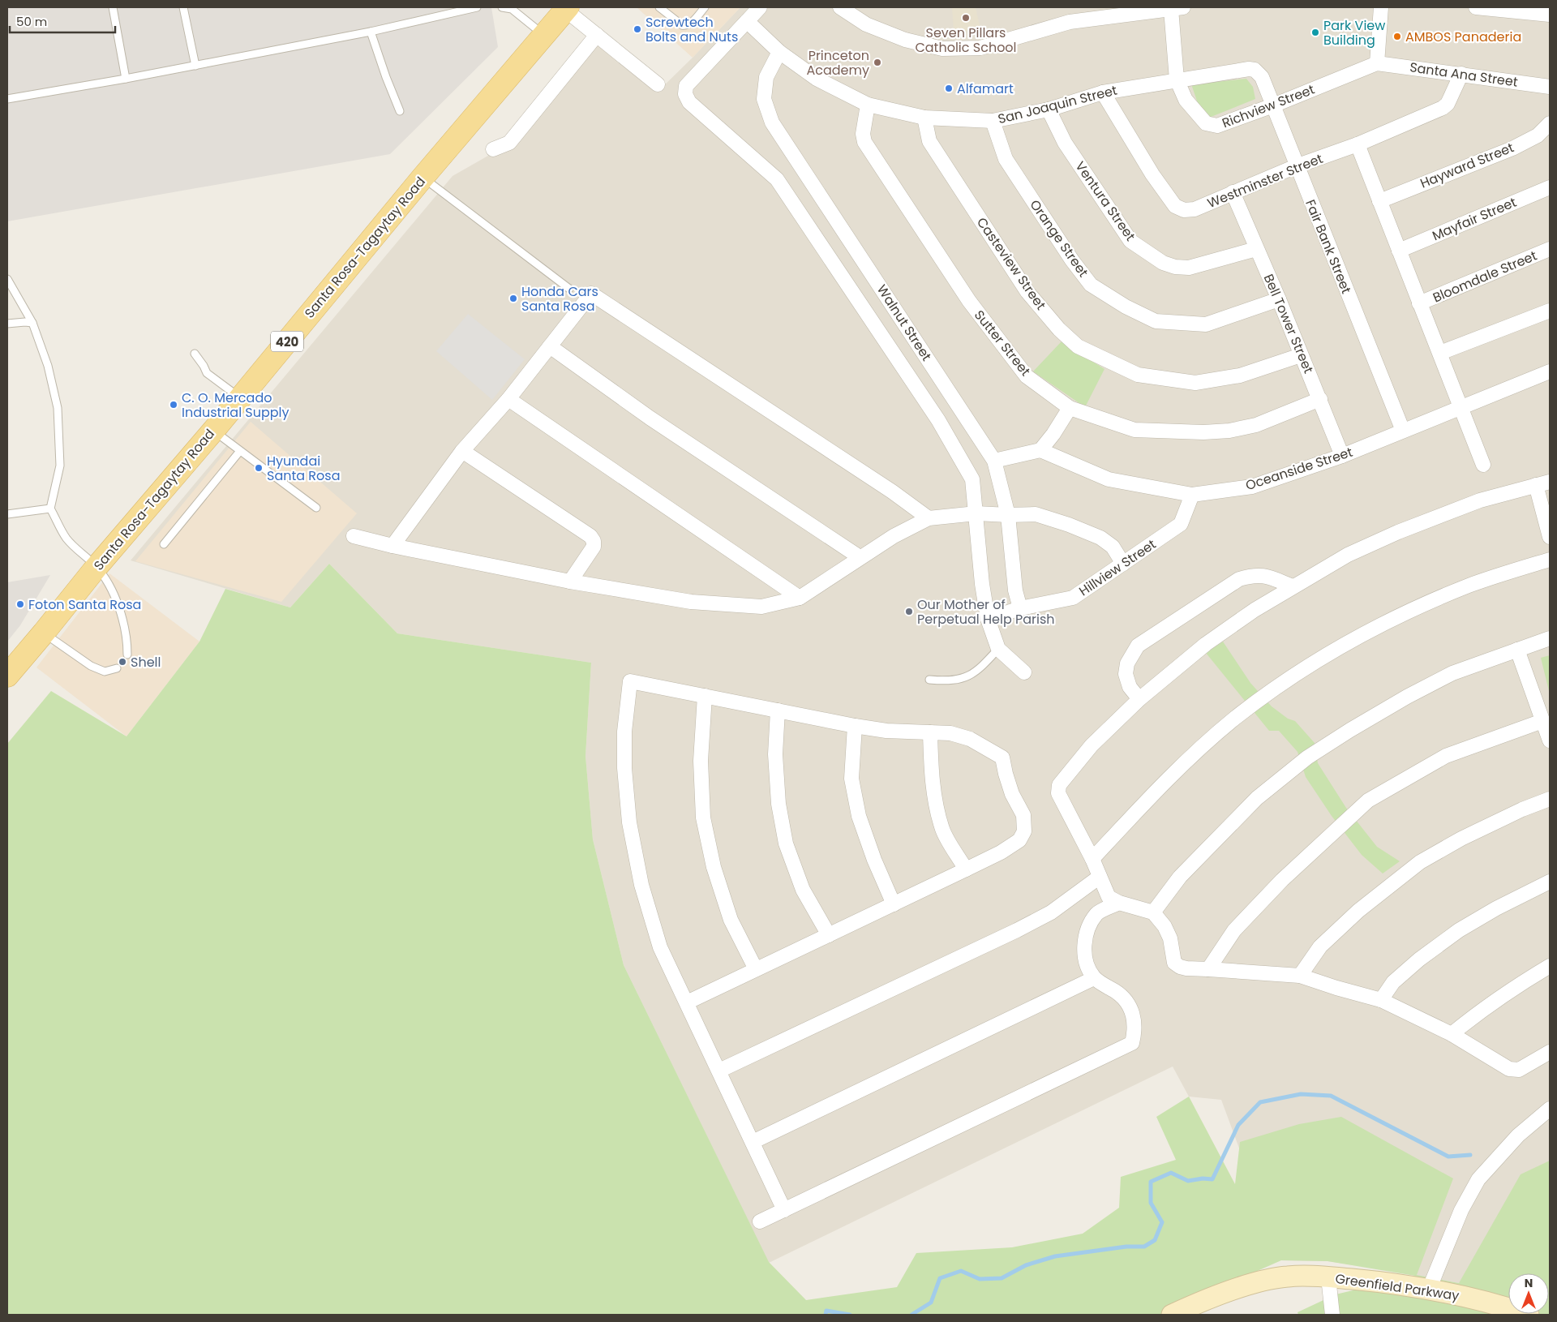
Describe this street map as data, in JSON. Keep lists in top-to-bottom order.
{
  "streets": {
    "main road": ["Santa Rosa-Tagaytay Road", "420", "Greenfield Parkway"],
    "street": [
      "Santa Ana Street",
      "San Joaquin Street",
      "Richview Street",
      "Hayward Street",
      "Westminster Street",
      "Ventura Street",
      "Mayfair Street",
      "Orange Street",
      "Fair Bank Street",
      "Casteview Street",
      "Bloomdale Street",
      "Walnut Street",
      "Bell Tower Street",
      "Sutter Street",
      "Oceanside Street",
      "Hillview Street"
    ]
  },
  "crossings": [
    ["Santa Ana Street", "Richview Street"],
    ["Santa Ana Street", "Westminster Street"],
    ["San Joaquin Street", "Richview Street"],
    ["San Joaquin Street", "Westminster Street"],
    ["San Joaquin Street", "Ventura Street"],
    ["San Joaquin Street", "Orange Street"],
    ["San Joaquin Street", "Fair Bank Street"],
    ["San Joaquin Street", "Casteview Street"],
    ["San Joaquin Street", "Walnut Street"],
    ["San Joaquin Street", "Sutter Street"],
    ["Richview Street", "Fair Bank Street"],
    ["Westminster Street", "Fair Bank Street"],
    ["Westminster Street", "Bell Tower Street"],
    ["Ventura Street", "Bell Tower Street"],
    ["Orange Street", "Bell Tower Street"],
    ["Fair Bank Street", "Oceanside Street"],
    ["Casteview Street", "Bell Tower Street"],
    ["Walnut Street", "Hillview Street"],
    ["Bell Tower Street", "Sutter Street"],
    ["Bell Tower Street", "Oceanside Street"],
    ["Oceanside Street", "Hillview Street"]
  ],
  "places": [
    "Seven Pillars Catholic School",
    "Screwtech Bolts and Nuts",
    "Park View Building",
    "AMBOS Panaderia",
    "Princeton Academy",
    "Alfamart",
    "Honda Cars Santa Rosa",
    "C. O. Mercado Industrial Supply",
    "Hyundai Santa Rosa",
    "Foton Santa Rosa",
    "Our Mother of Perpetual Help Parish",
    "Shell"
  ],
  "scale_bar": "50 m",
  "north": "top"
}
